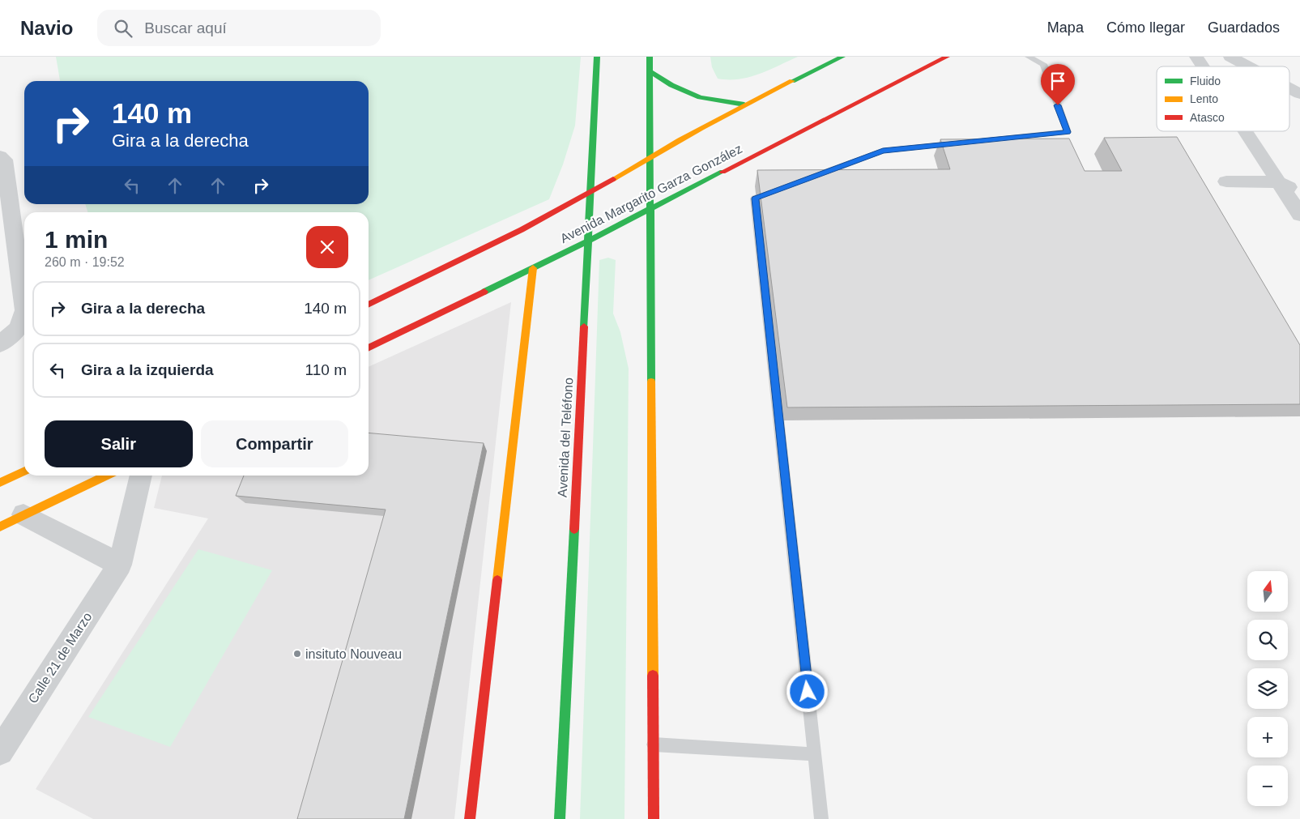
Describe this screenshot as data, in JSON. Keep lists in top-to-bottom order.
{
  "streets": {
    "main road": ["Avenida Margarito Garza González", "Avenida del Teléfono"],
    "street": ["Calle 21 de Marzo"]
  },
  "crossings": [
    ["Avenida Margarito Garza González", "Avenida del Teléfono"]
  ],
  "places": ["insituto Nouveau"],
  "legend": ["Fluido", "Lento", "Atasco"],
  "north": "top",
  "page": {
    "header": "Navio",
    "search": "Buscar aquí",
    "nav": ["Mapa", "Cómo llegar", "Guardados"],
    "turn": ["140 m", "Gira a la derecha"],
    "heading": ["1 min", "260 m · 19:52"],
    "list": [
      {
        "name": "Gira a la derecha",
        "value": "140 m"
      },
      {
        "name": "Gira a la izquierda",
        "value": "110 m"
      }
    ],
    "buttons": ["Salir", "Compartir"],
    "map_buttons": ["+", "−"]
  }
}
